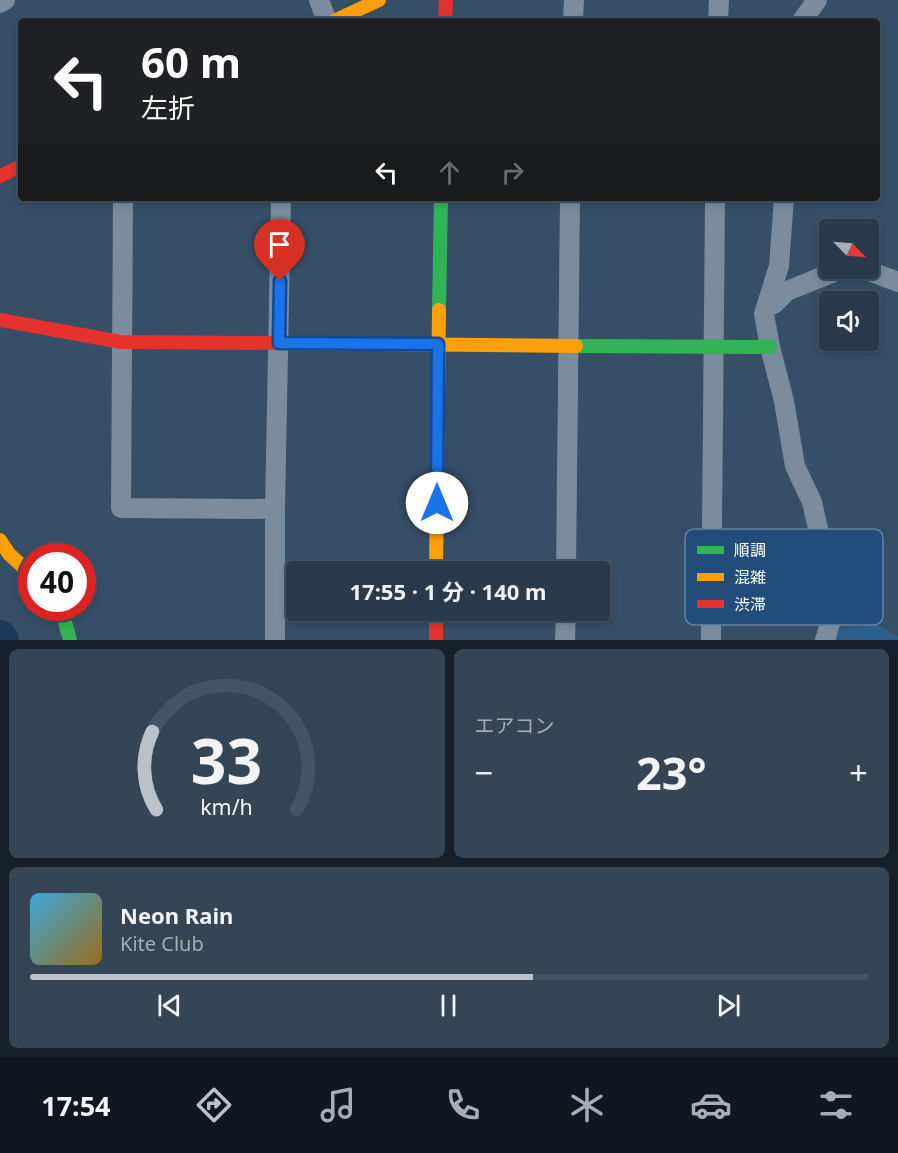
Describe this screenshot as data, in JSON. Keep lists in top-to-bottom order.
{
  "legend": ["順調", "混雑", "渋滞"],
  "north": "bottom right",
  "page": {
    "turn": ["60 m", "左折"],
    "limit": "40",
    "trip": "17:55 · 1 分 · 140 m",
    "tile": "エアコン",
    "heat": ["−", "23°", "+"],
    "song": ["Neon Rain", "Kite Club"],
    "tabs": "17:54",
    "gauge": ["33", "km/h"]
  }
}
